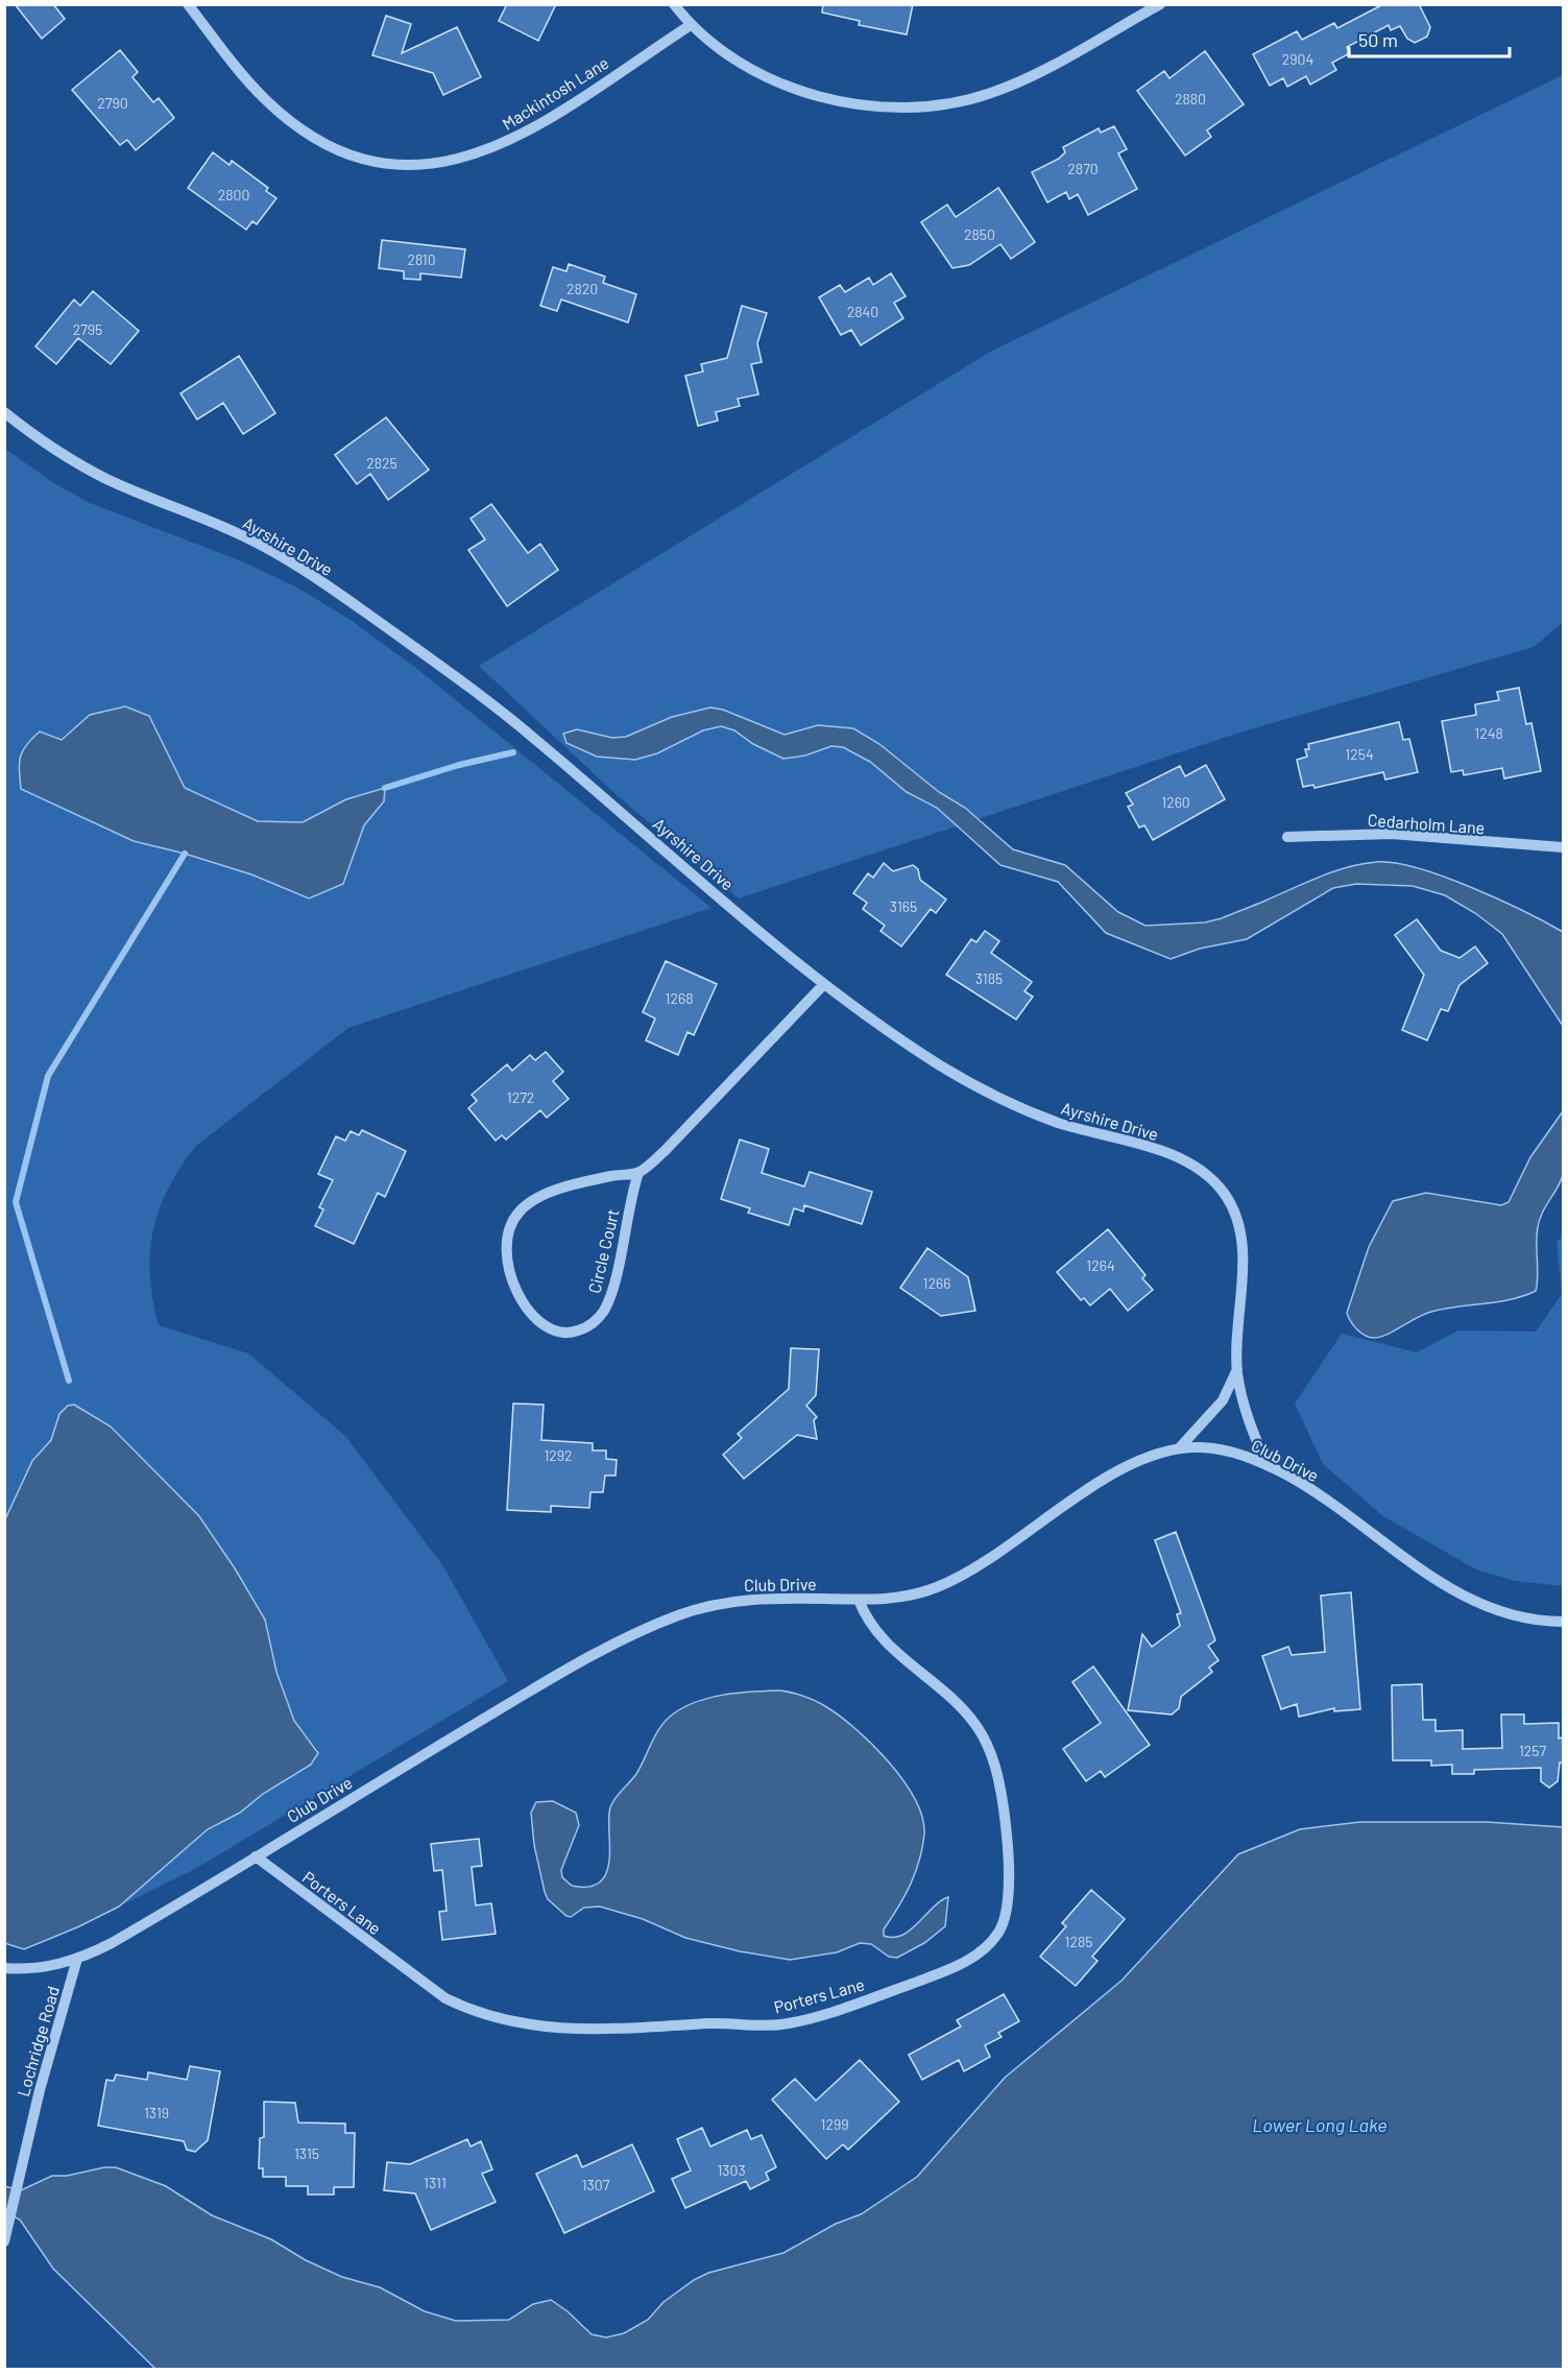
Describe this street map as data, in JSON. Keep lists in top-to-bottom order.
{
  "streets": {
    "street": [
      "Mackintosh Lane",
      "Ayrshire Drive",
      "Cedarholm Lane",
      "Circle Court",
      "Club Drive",
      "Porters Lane",
      "Lochridge Road"
    ]
  },
  "crossings": [
    ["Ayrshire Drive", "Club Drive"],
    ["Club Drive", "Porters Lane"],
    ["Club Drive", "Lochridge Road"]
  ],
  "water": ["Lower Long Lake"],
  "house_numbers": [
    "2904",
    "2880",
    "2790",
    "2870",
    "2800",
    "2850",
    "2810",
    "2820",
    "2840",
    "2795",
    "2825",
    "1248",
    "1254",
    "1260",
    "3165",
    "3185",
    "1268",
    "1272",
    "1264",
    "1266",
    "1292",
    "1257",
    "1285",
    "1319",
    "1299",
    "1315",
    "1303",
    "1311",
    "1307"
  ],
  "scale_bar": "50 m"
}
